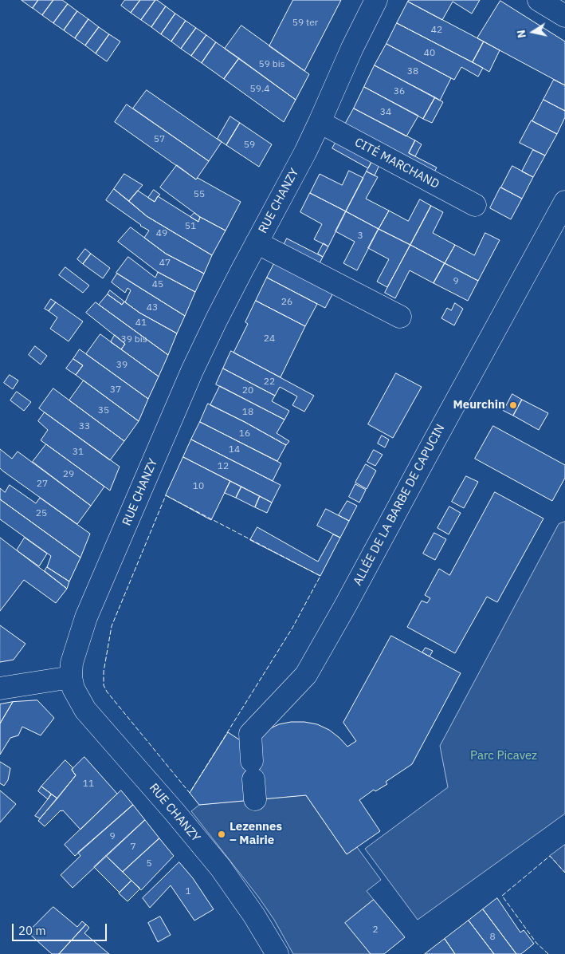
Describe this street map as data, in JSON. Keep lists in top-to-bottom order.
{
  "streets": {
    "street": ["CITÉ MARCHAND", "RUE CHANZY", "ALLÉE DE LA BARBE DE CAPUCIN"]
  },
  "crossings": [
    ["CITÉ MARCHAND", "RUE CHANZY"]
  ],
  "parks": ["Parc Picavez"],
  "places": ["Meurchin", "Lezennes – Mairie"],
  "house_numbers": [
    "59 ter",
    "42",
    "40",
    "59 bis",
    "38",
    "59.4",
    "36",
    "34",
    "57",
    "59",
    "55",
    "51",
    "49",
    "3",
    "47",
    "9",
    "45",
    "26",
    "43",
    "41",
    "24",
    "39 bis",
    "39",
    "22",
    "37",
    "20",
    "35",
    "18",
    "33",
    "16",
    "14",
    "31",
    "12",
    "29",
    "27",
    "10",
    "25",
    "11",
    "9",
    "7",
    "5",
    "1",
    "2",
    "8"
  ],
  "scale_bar": "20 m",
  "north": "left"
}
